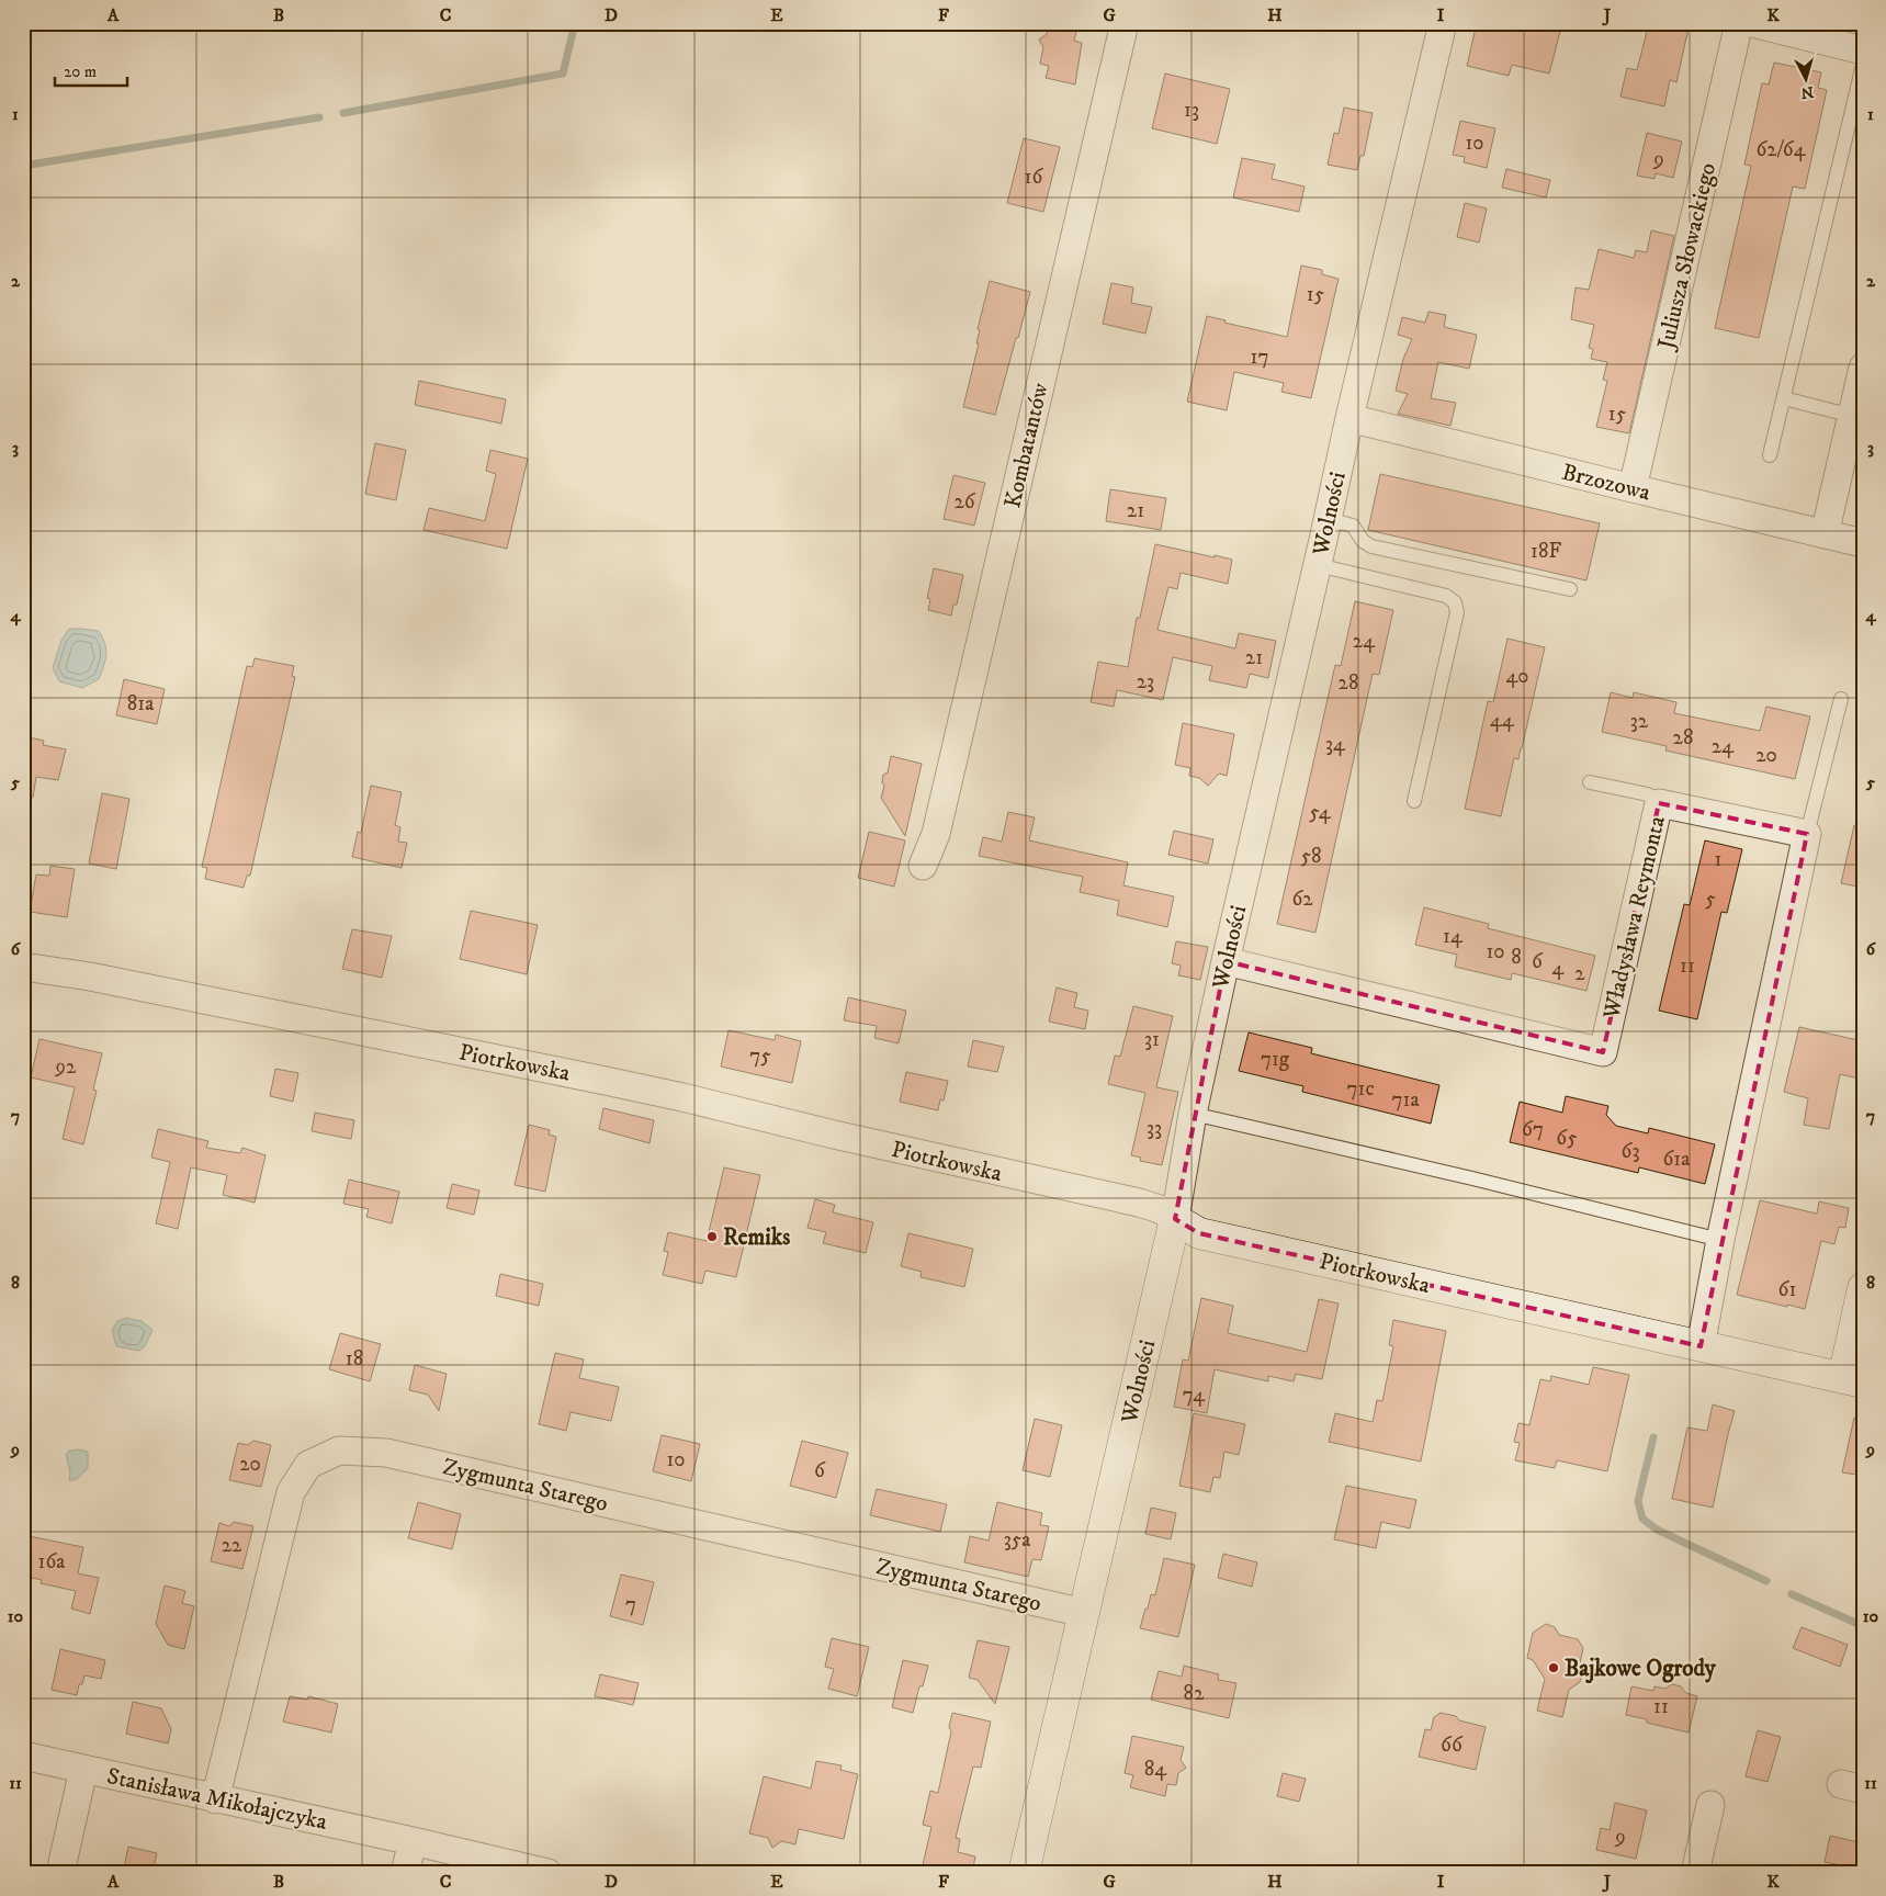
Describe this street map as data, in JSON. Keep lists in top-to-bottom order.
{
  "streets": {
    "street": [
      "Juliusza Słowackiego",
      "Kombatantów",
      "Brzozowa",
      "Wolności",
      "Władysława Reymonta",
      "Piotrkowska",
      "Zygmunta Starego",
      "Stanisława Mikołajczyka"
    ]
  },
  "crossings": [
    ["Juliusza Słowackiego", "Brzozowa"],
    ["Brzozowa", "Wolności"],
    ["Wolności", "Władysława Reymonta"],
    ["Wolności", "Piotrkowska"],
    ["Wolności", "Zygmunta Starego"],
    ["Zygmunta Starego", "Stanisława Mikołajczyka"]
  ],
  "places": ["Remiks", "Bajkowe Ogrody"],
  "house_numbers": [
    "13",
    "10",
    "62/64",
    "9",
    "16",
    "15",
    "17",
    "15",
    "26",
    "21",
    "18F",
    "24",
    "21",
    "40",
    "23",
    "28",
    "81a",
    "44",
    "32",
    "28",
    "34",
    "24",
    "20",
    "54",
    "58",
    "1",
    "62",
    "5",
    "14",
    "10",
    "8",
    "6",
    "11",
    "4",
    "2",
    "31",
    "75",
    "71g",
    "92",
    "71c",
    "71a",
    "33",
    "67",
    "65",
    "63",
    "61a",
    "61",
    "18",
    "74",
    "10",
    "20",
    "6",
    "35a",
    "22",
    "16a",
    "7",
    "82",
    "11",
    "66",
    "84",
    "9"
  ],
  "scale_bar": "20 m",
  "north": "bottom",
  "grid": {
    "columns": [
      "A",
      "B",
      "C",
      "D",
      "E",
      "F",
      "G",
      "H",
      "I",
      "J",
      "K"
    ],
    "rows": [
      "1",
      "2",
      "3",
      "4",
      "5",
      "6",
      "7",
      "8",
      "9",
      "10",
      "11"
    ]
  }
}
